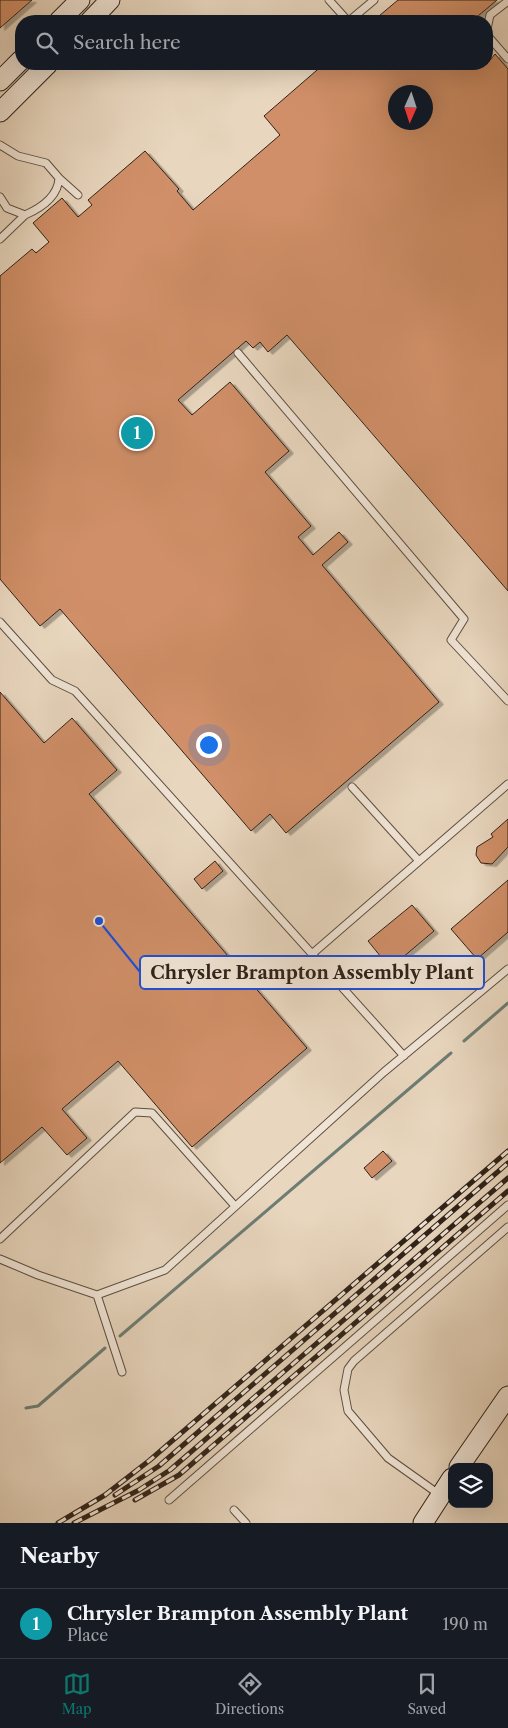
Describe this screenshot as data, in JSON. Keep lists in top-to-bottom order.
{
  "places": ["Chrysler Brampton Assembly Plant"],
  "north": "bottom",
  "page": {
    "search": "Search here",
    "pins": "1",
    "heading": "Nearby",
    "list": [
      {
        "mark": "1",
        "name": "Chrysler Brampton Assembly Plant",
        "note": "Place",
        "value": "190 m"
      }
    ],
    "nav": ["Map", "Directions", "Saved"]
  }
}
